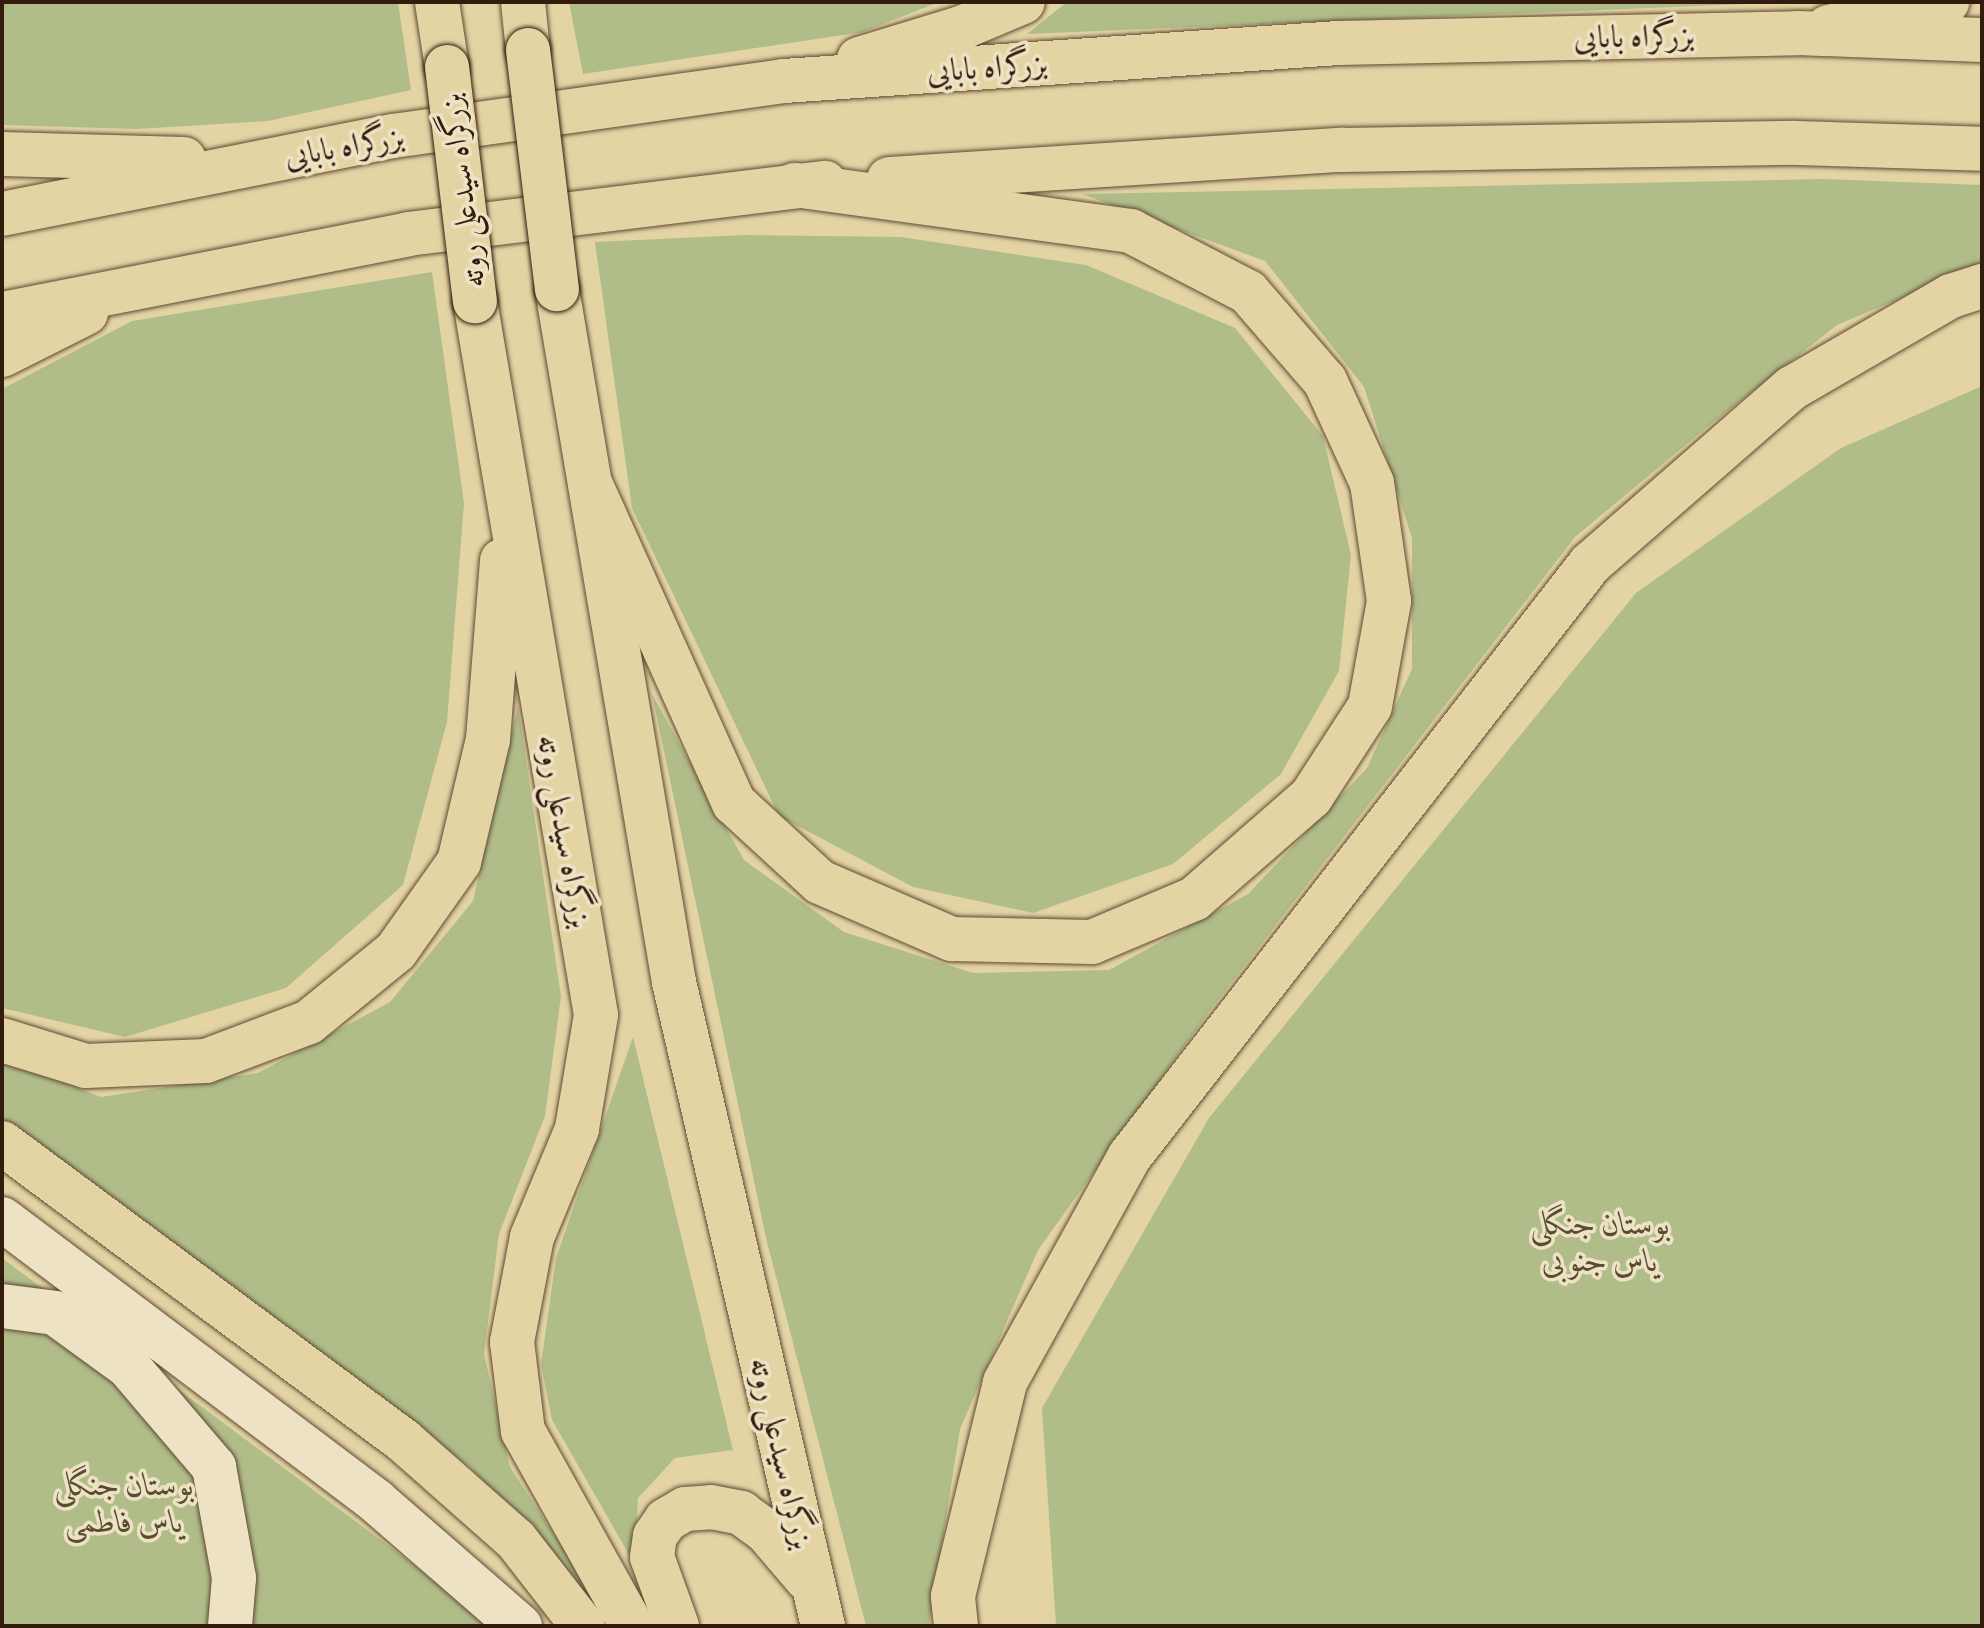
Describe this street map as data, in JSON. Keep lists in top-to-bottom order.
{
  "streets": {
    "main road": ["بزرگراه بابایی", "بزرگراه سیدعلی روته"]
  },
  "parks": ["بوستان جنگلی یاس جنوبی", "بوستان جنگلی یاس فاطمی"]
}
